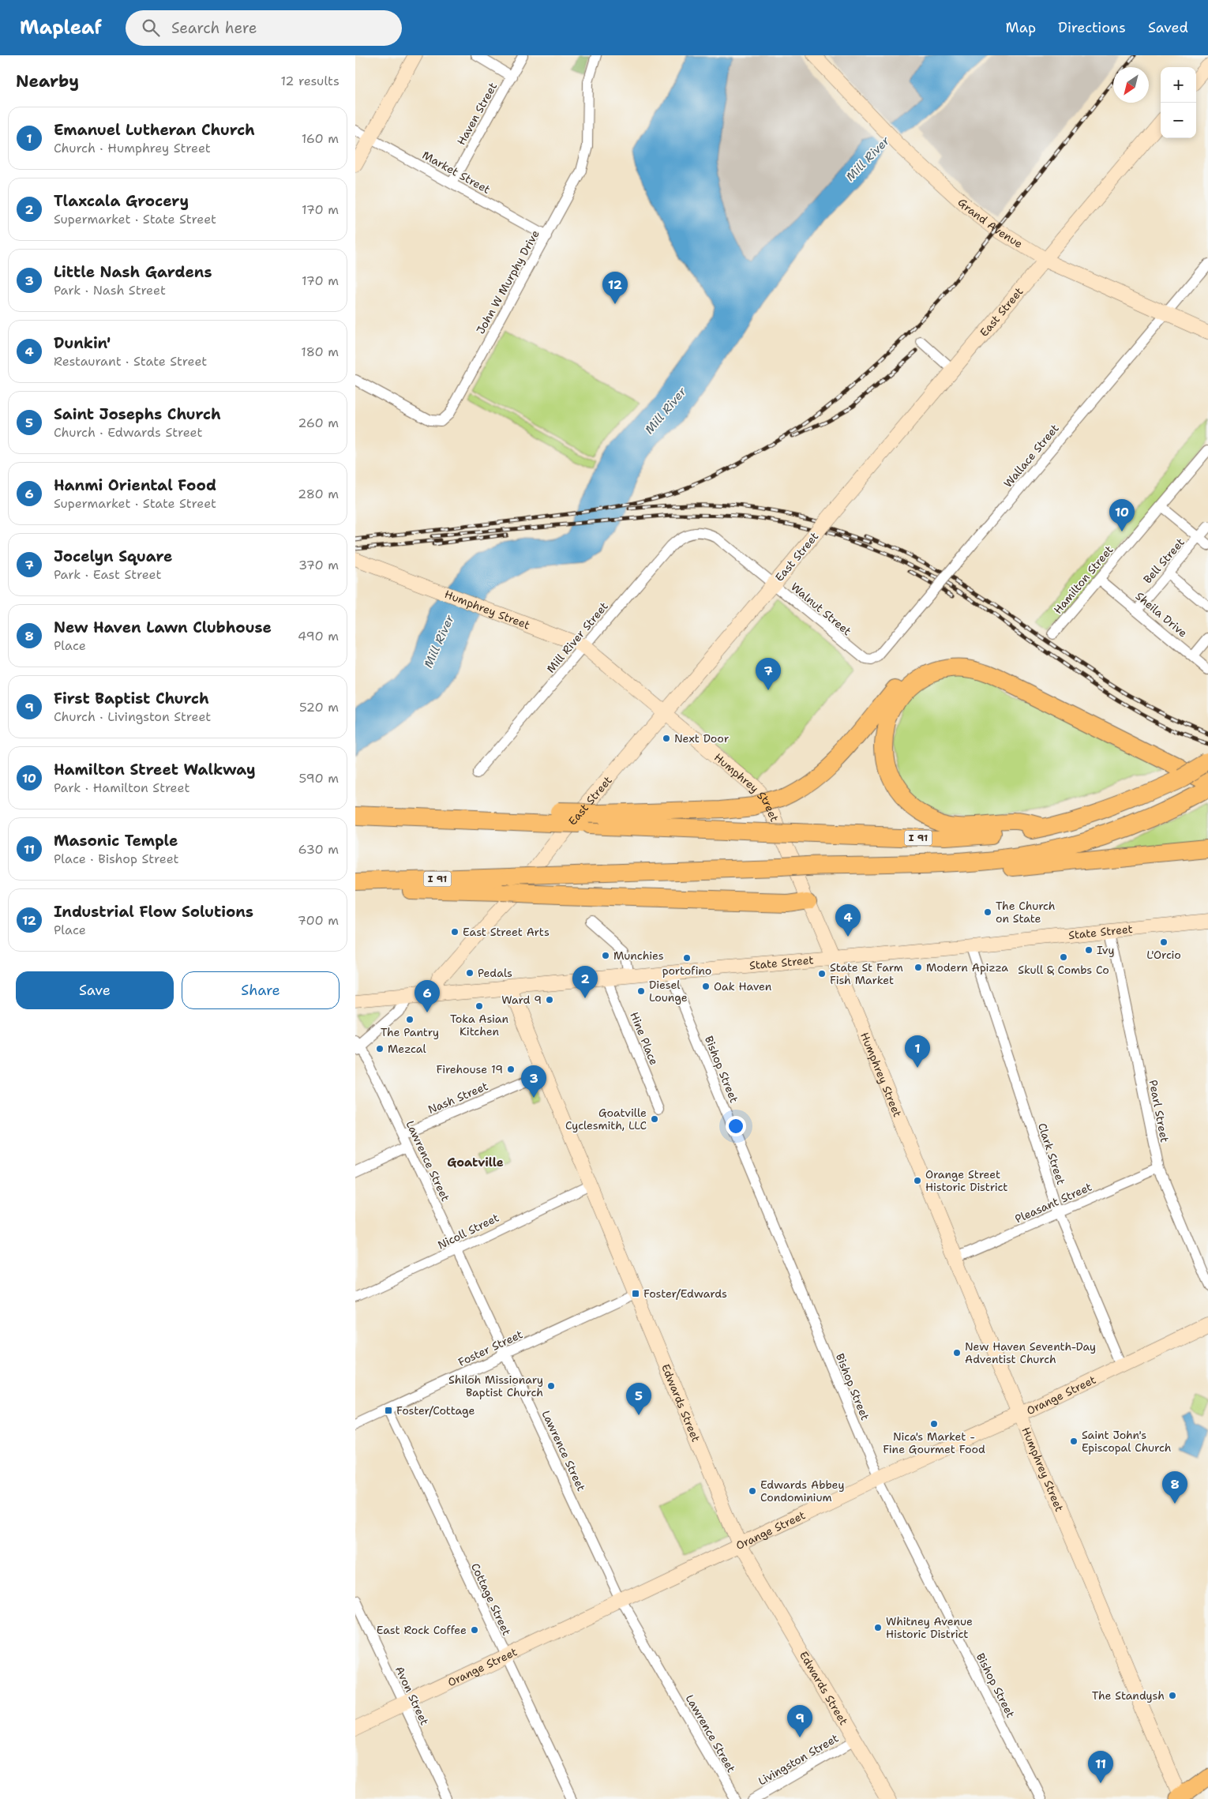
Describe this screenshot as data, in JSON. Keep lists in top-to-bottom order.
{
  "streets": {
    "highway": ["I 91"],
    "main road": [
      "Grand Avenue",
      "East Street",
      "Humphrey Street",
      "State Street",
      "Orange Street",
      "Edwards Street"
    ],
    "street": [
      "Haven Street",
      "Market Street",
      "John W Murphy Drive",
      "Wallace Street",
      "Bell Street",
      "Hamilton Street",
      "Walnut Street",
      "Sheila Drive",
      "Mill River Street",
      "Hine Place",
      "Bishop Street",
      "Nash Street",
      "Pearl Street",
      "Clark Street",
      "Lawrence Street",
      "Pleasant Street",
      "Nicoll Street",
      "Foster Street",
      "Cottage Street",
      "Avon Street",
      "Livingston Street"
    ]
  },
  "crossings": [
    ["Haven Street", "Market Street"],
    ["Market Street", "John W Murphy Drive"],
    ["Grand Avenue", "East Street"],
    ["Grand Avenue", "Wallace Street"],
    ["East Street", "Humphrey Street"],
    ["East Street", "Walnut Street"],
    ["East Street", "State Street"],
    ["Wallace Street", "Walnut Street"],
    ["Bell Street", "Sheila Drive"],
    ["Hamilton Street", "Sheila Drive"],
    ["Humphrey Street", "Mill River Street"],
    ["Humphrey Street", "State Street"],
    ["Humphrey Street", "Pleasant Street"],
    ["Humphrey Street", "Orange Street"],
    ["Walnut Street", "Mill River Street"],
    ["State Street", "Hine Place"],
    ["State Street", "Bishop Street"],
    ["State Street", "Pearl Street"],
    ["State Street", "Clark Street"],
    ["State Street", "Edwards Street"],
    ["Bishop Street", "Orange Street"],
    ["Nash Street", "Lawrence Street"],
    ["Nash Street", "Edwards Street"],
    ["Pearl Street", "Pleasant Street"],
    ["Clark Street", "Pleasant Street"],
    ["Clark Street", "Orange Street"],
    ["Lawrence Street", "Nicoll Street"],
    ["Lawrence Street", "Foster Street"],
    ["Lawrence Street", "Orange Street"],
    ["Nicoll Street", "Edwards Street"],
    ["Foster Street", "Edwards Street"],
    ["Foster Street", "Cottage Street"],
    ["Orange Street", "Edwards Street"],
    ["Orange Street", "Cottage Street"],
    ["Orange Street", "Avon Street"],
    ["Edwards Street", "Livingston Street"]
  ],
  "districts": ["Goatville"],
  "water": ["Mill River"],
  "places": {
    "other": [
      "Next Door",
      "The Church on State",
      "East Street Arts",
      "L'Orcio",
      "Ivy",
      "Munchies",
      "Skull & Combs Co",
      "portofino",
      "Modern Apizza",
      "Pedals",
      "State St Farm Fish Market",
      "Oak Haven",
      "Diesel Lounge",
      "Ward 9",
      "Toka Asian Kitchen",
      "The Pantry",
      "Mezcal",
      "Firehouse 19",
      "Goatville Cyclesmith, LLC",
      "Orange Street Historic District",
      "New Haven Seventh-Day Adventist Church",
      "Shiloh Missionary Baptist Church",
      "Nica's Market - Fine Gourmet Food",
      "Saint John's Episcopal Church",
      "Edwards Abbey Condominium",
      "Whitney Avenue Historic District",
      "East Rock Coffee",
      "The Standysh"
    ],
    "transit": ["Foster/Edwards", "Foster/Cottage"]
  },
  "north": "bottom left",
  "page": {
    "header": "Mapleaf",
    "search": "Search here",
    "nav": ["Map", "Directions", "Saved"],
    "heading": ["Nearby", "12 results"],
    "map_buttons": ["+", "−"],
    "list": [
      {
        "mark": "1",
        "name": "Emanuel Lutheran Church",
        "note": "Church · Humphrey Street",
        "value": "160 m"
      },
      {
        "mark": "2",
        "name": "Tlaxcala Grocery",
        "note": "Supermarket · State Street",
        "value": "170 m"
      },
      {
        "mark": "3",
        "name": "Little Nash Gardens",
        "note": "Park · Nash Street",
        "value": "170 m"
      },
      {
        "mark": "4",
        "name": "Dunkin'",
        "note": "Restaurant · State Street",
        "value": "180 m"
      },
      {
        "mark": "5",
        "name": "Saint Josephs Church",
        "note": "Church · Edwards Street",
        "value": "260 m"
      },
      {
        "mark": "6",
        "name": "Hanmi Oriental Food",
        "note": "Supermarket · State Street",
        "value": "280 m"
      },
      {
        "mark": "7",
        "name": "Jocelyn Square",
        "note": "Park · East Street",
        "value": "370 m"
      },
      {
        "mark": "8",
        "name": "New Haven Lawn Clubhouse",
        "note": "Place",
        "value": "490 m"
      },
      {
        "mark": "9",
        "name": "First Baptist Church",
        "note": "Church · Livingston Street",
        "value": "520 m"
      },
      {
        "mark": "10",
        "name": "Hamilton Street Walkway",
        "note": "Park · Hamilton Street",
        "value": "590 m"
      },
      {
        "mark": "11",
        "name": "Masonic Temple",
        "note": "Place · Bishop Street",
        "value": "630 m"
      },
      {
        "mark": "12",
        "name": "Industrial Flow Solutions",
        "note": "Place",
        "value": "700 m"
      }
    ],
    "pins": [
      "12",
      "10",
      "7",
      "4",
      "2",
      "6",
      "1",
      "3",
      "5",
      "8",
      "9",
      "11"
    ],
    "buttons": ["Save", "Share"]
  }
}
